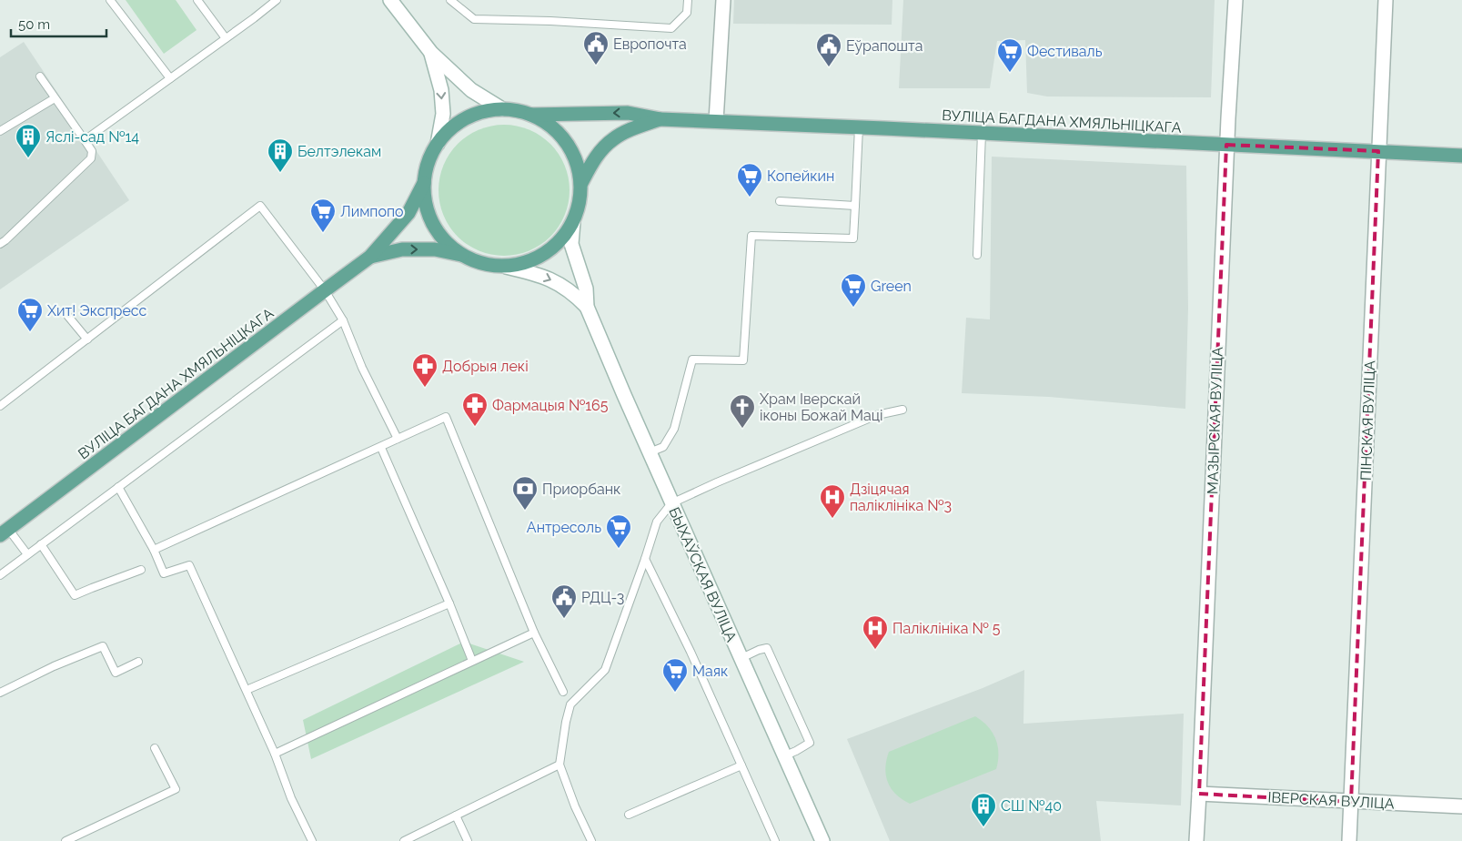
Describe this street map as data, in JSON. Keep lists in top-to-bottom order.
{
  "streets": {
    "main road": ["ВУЛІЦА БАГДАНА ХМЯЛЬНІЦКАГА"],
    "street": [
      "МАЗЫРСКАЯ ВУЛІЦА",
      "ПІНСКАЯ ВУЛІЦА",
      "БЫХАЎСКАЯ ВУЛІЦА",
      "ІВЕРСКАЯ ВУЛІЦА"
    ]
  },
  "crossings": [
    ["ВУЛІЦА БАГДАНА ХМЯЛЬНІЦКАГА", "МАЗЫРСКАЯ ВУЛІЦА"],
    ["ВУЛІЦА БАГДАНА ХМЯЛЬНІЦКАГА", "ПІНСКАЯ ВУЛІЦА"],
    ["ВУЛІЦА БАГДАНА ХМЯЛЬНІЦКАГА", "БЫХАЎСКАЯ ВУЛІЦА"],
    ["МАЗЫРСКАЯ ВУЛІЦА", "ІВЕРСКАЯ ВУЛІЦА"],
    ["ПІНСКАЯ ВУЛІЦА", "ІВЕРСКАЯ ВУЛІЦА"]
  ],
  "places": {
    "public building": ["Европочта", "Еўрапошта", "РДЦ-3"],
    "supermarket": [
      "Фестиваль",
      "Копейкин",
      "Лимпопо",
      "Green",
      "Хит! Экспресс",
      "Антресоль",
      "Маяк"
    ],
    "building": ["Яслі-сад №14", "Белтэлекам", "СШ №40"],
    "pharmacy": ["Добрыя лекі", "Фармацыя №165"],
    "church": ["Храм Іверскай іконы Божай Маці"],
    "bank": ["Приорбанк"],
    "hospital": ["Дзіцячая паліклініка №3", "Паліклініка № 5"]
  },
  "scale_bar": "50 m"
}
